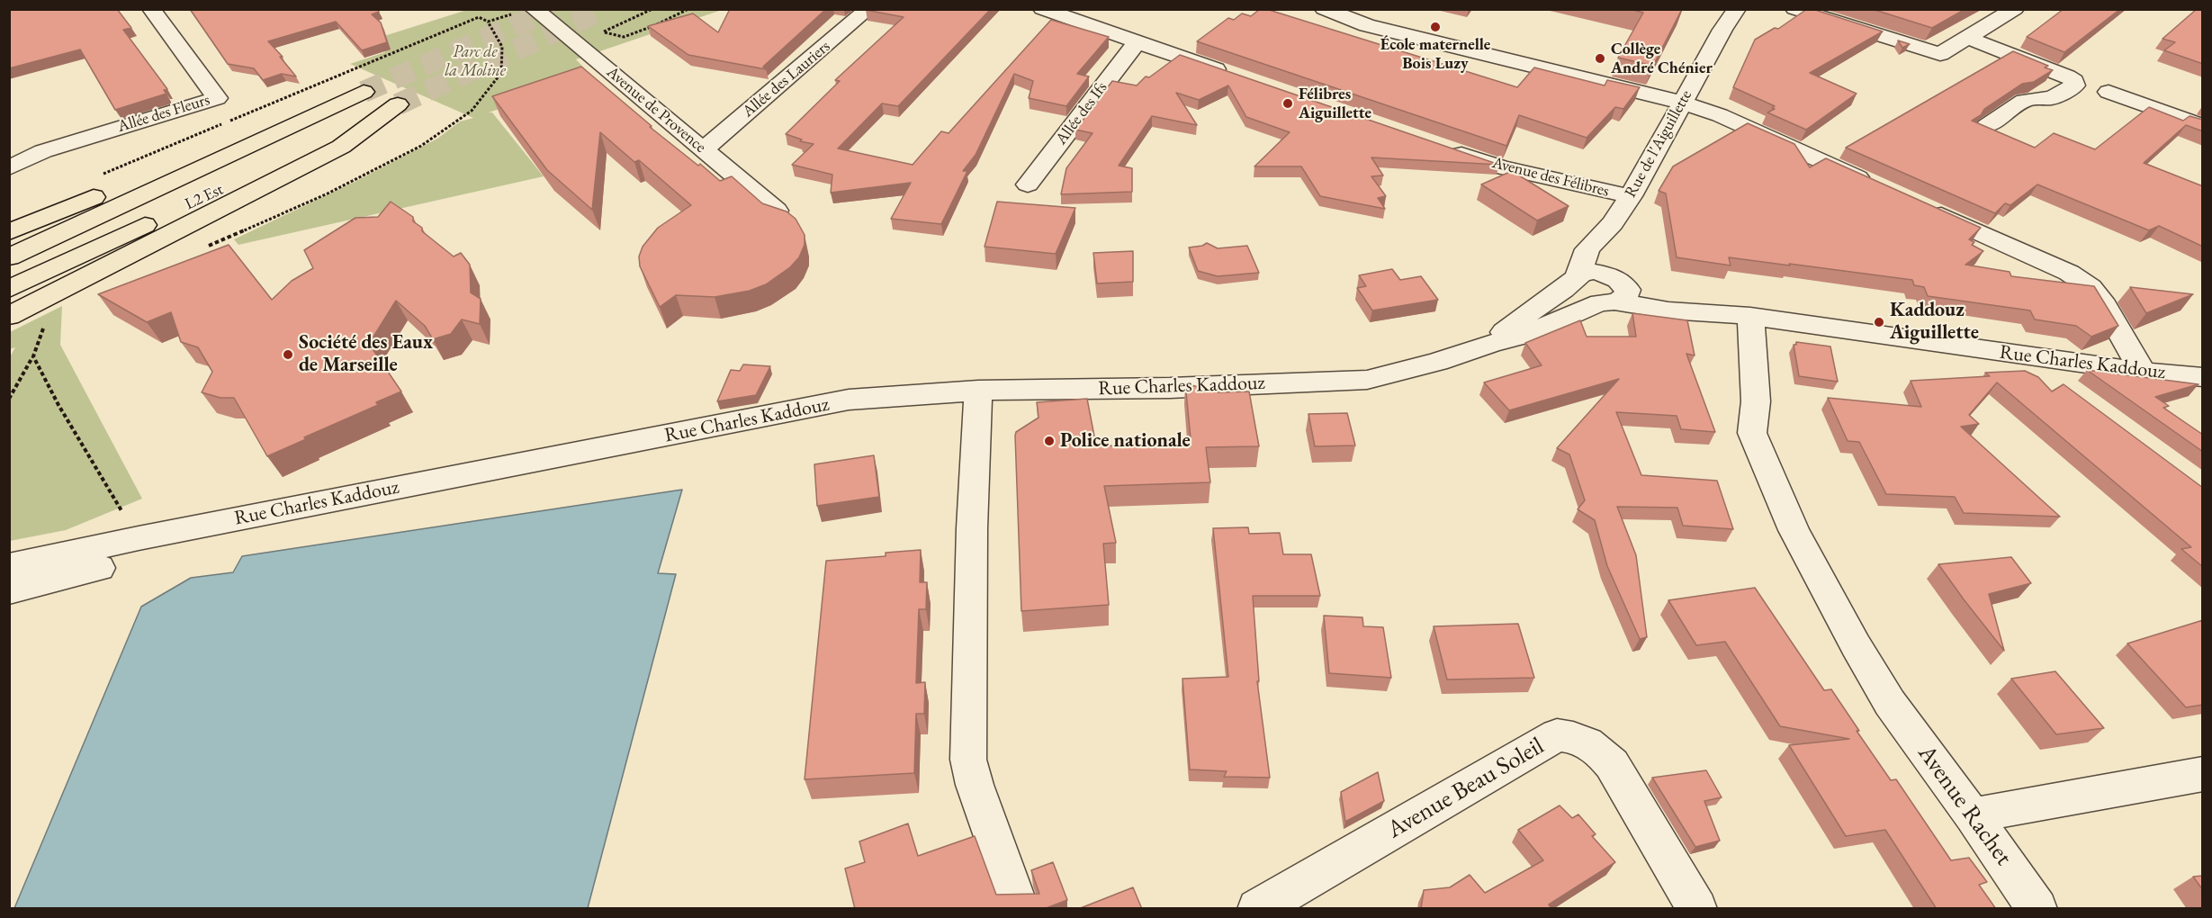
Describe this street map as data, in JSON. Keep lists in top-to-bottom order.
{
  "streets": {
    "highway": ["L2 Est"],
    "street": [
      "Allée des Lauriers",
      "Avenue de Provence",
      "Allée des Fleurs",
      "Allée des Ifs",
      "Rue de l'Aiguillette",
      "Avenue des Félibres",
      "Rue Charles Kaddouz",
      "Avenue Beau Soleil",
      "Avenue Rachet"
    ]
  },
  "crossings": [
    ["Allée des Lauriers", "Avenue de Provence"],
    ["Rue de l'Aiguillette", "Avenue des Félibres"],
    ["Rue de l'Aiguillette", "Rue Charles Kaddouz"],
    ["Rue Charles Kaddouz", "Avenue Rachet"]
  ],
  "parks": ["Parc de la Moline"],
  "places": [
    "École maternelle Bois Luzy",
    "Collège André Chénier",
    "Félibres Aiguillette",
    "Kaddouz Aiguillette",
    "Société des Eaux de Marseille",
    "Police nationale"
  ]
}
